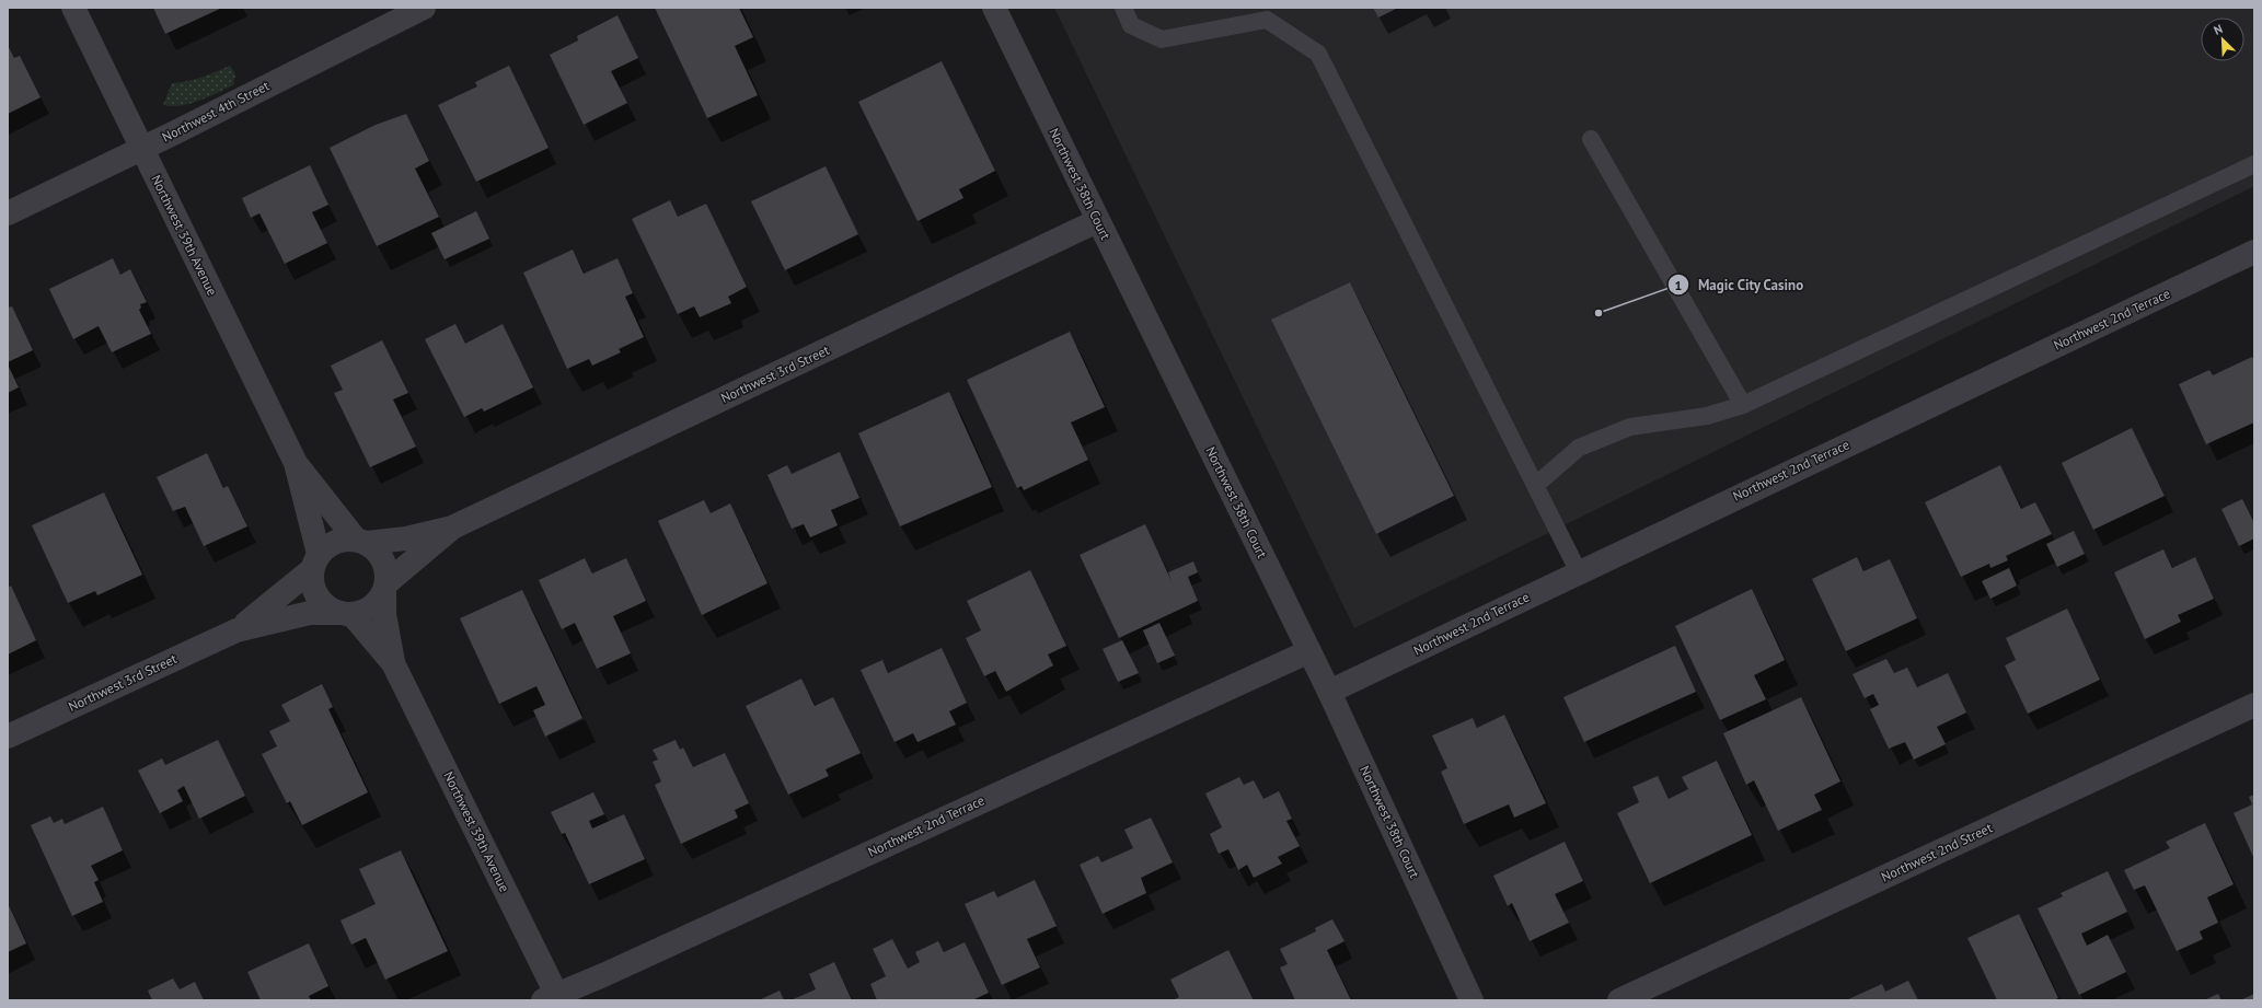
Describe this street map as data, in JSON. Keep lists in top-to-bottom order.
{
  "streets": {
    "street": [
      "Northwest 4th Street",
      "Northwest 38th Court",
      "Northwest 39th Avenue",
      "Northwest 2nd Terrace",
      "Northwest 3rd Street",
      "Northwest 2nd Street"
    ]
  },
  "crossings": [
    ["Northwest 4th Street", "Northwest 39th Avenue"],
    ["Northwest 38th Court", "Northwest 2nd Terrace"],
    ["Northwest 38th Court", "Northwest 3rd Street"],
    ["Northwest 39th Avenue", "Northwest 2nd Terrace"],
    ["Northwest 39th Avenue", "Northwest 3rd Street"]
  ],
  "places": ["Magic City Casino"],
  "north": "top left"
}
